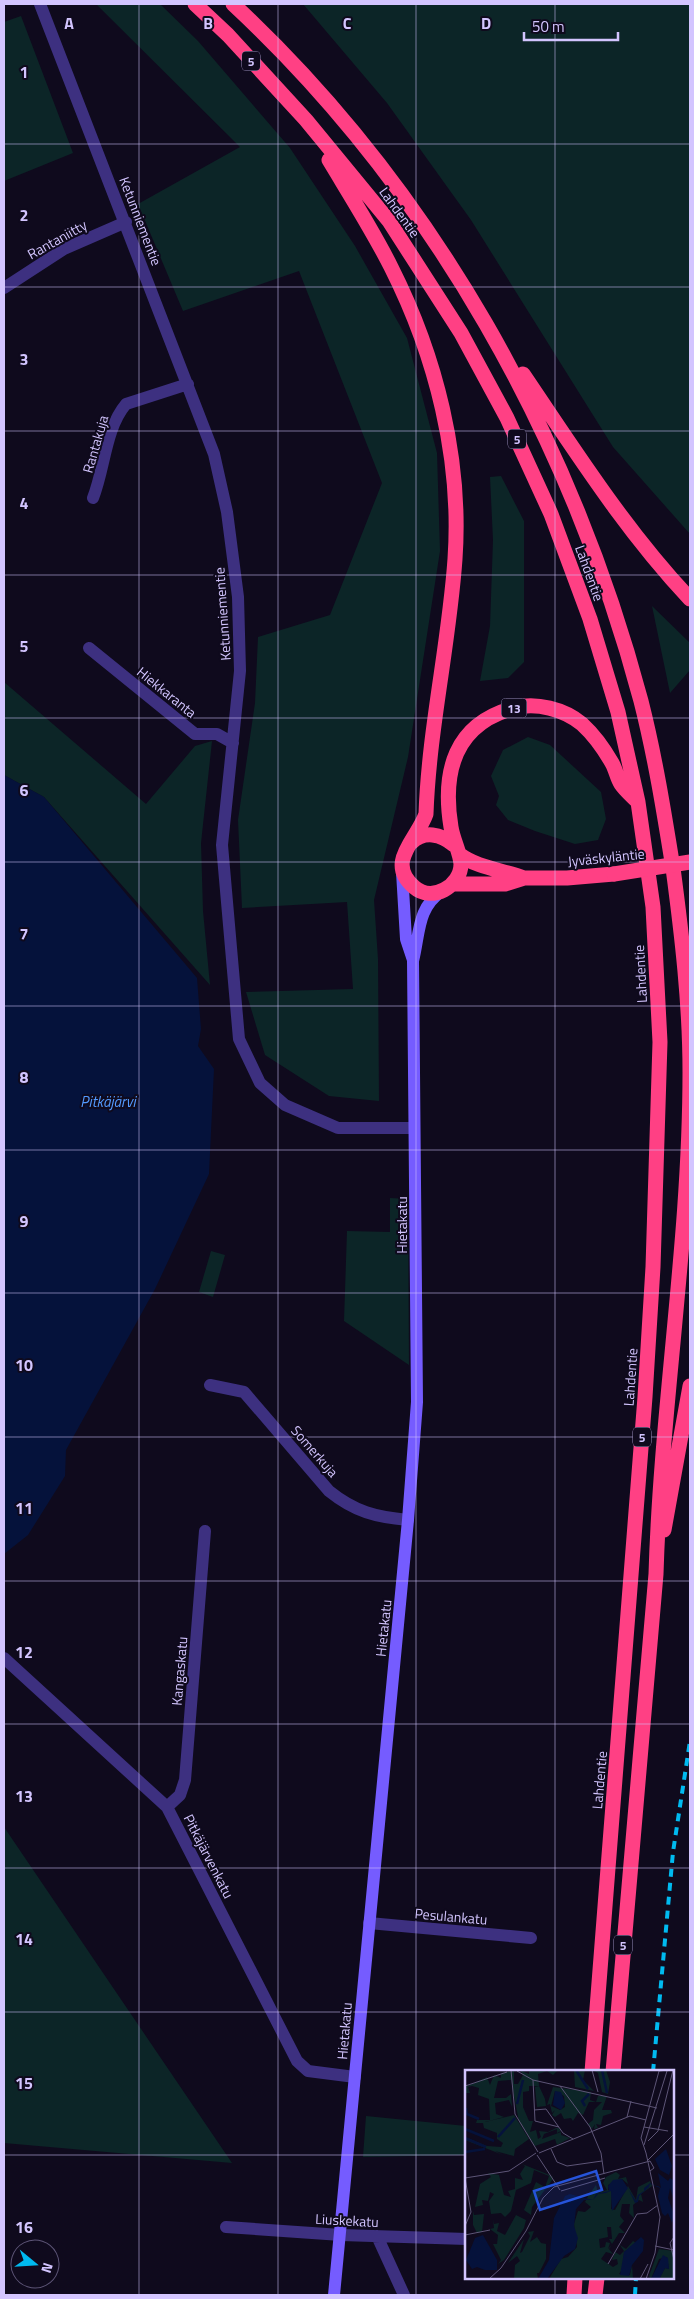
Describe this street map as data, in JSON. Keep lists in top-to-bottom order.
{
  "streets": {
    "highway": [
      "5",
      "Lahdentie",
      "13",
      "Jyväskyläntie"
    ],
    "street": [
      "Ketunniementie",
      "Rantaniitty",
      "Rantakuja",
      "Hiekkaranta",
      "Hietakatu",
      "Somerkuja",
      "Kangaskatu",
      "Pitkäjärvenkatu",
      "Pesulankatu",
      "Liuskekatu"
    ]
  },
  "crossings": [
    ["Lahdentie", "13"],
    ["Ketunniementie", "Rantaniitty"],
    ["Ketunniementie", "Rantakuja"],
    ["Ketunniementie", "Hiekkaranta"],
    ["Ketunniementie", "Hietakatu"],
    ["13", "Jyväskyläntie"],
    ["13", "Hietakatu"],
    ["Jyväskyläntie", "Hietakatu"],
    ["Hietakatu", "Somerkuja"],
    ["Hietakatu", "Pitkäjärvenkatu"],
    ["Hietakatu", "Pesulankatu"],
    ["Hietakatu", "Liuskekatu"],
    ["Kangaskatu", "Pitkäjärvenkatu"]
  ],
  "water": ["Pitkäjärvi"],
  "scale_bar": "50 m",
  "north": "right",
  "grid": {
    "columns": [
      "A",
      "B",
      "C",
      "D"
    ],
    "rows": [
      "1",
      "2",
      "3",
      "4",
      "5",
      "6",
      "7",
      "8",
      "9",
      "10",
      "11",
      "12",
      "13",
      "14",
      "15",
      "16"
    ]
  }
}
